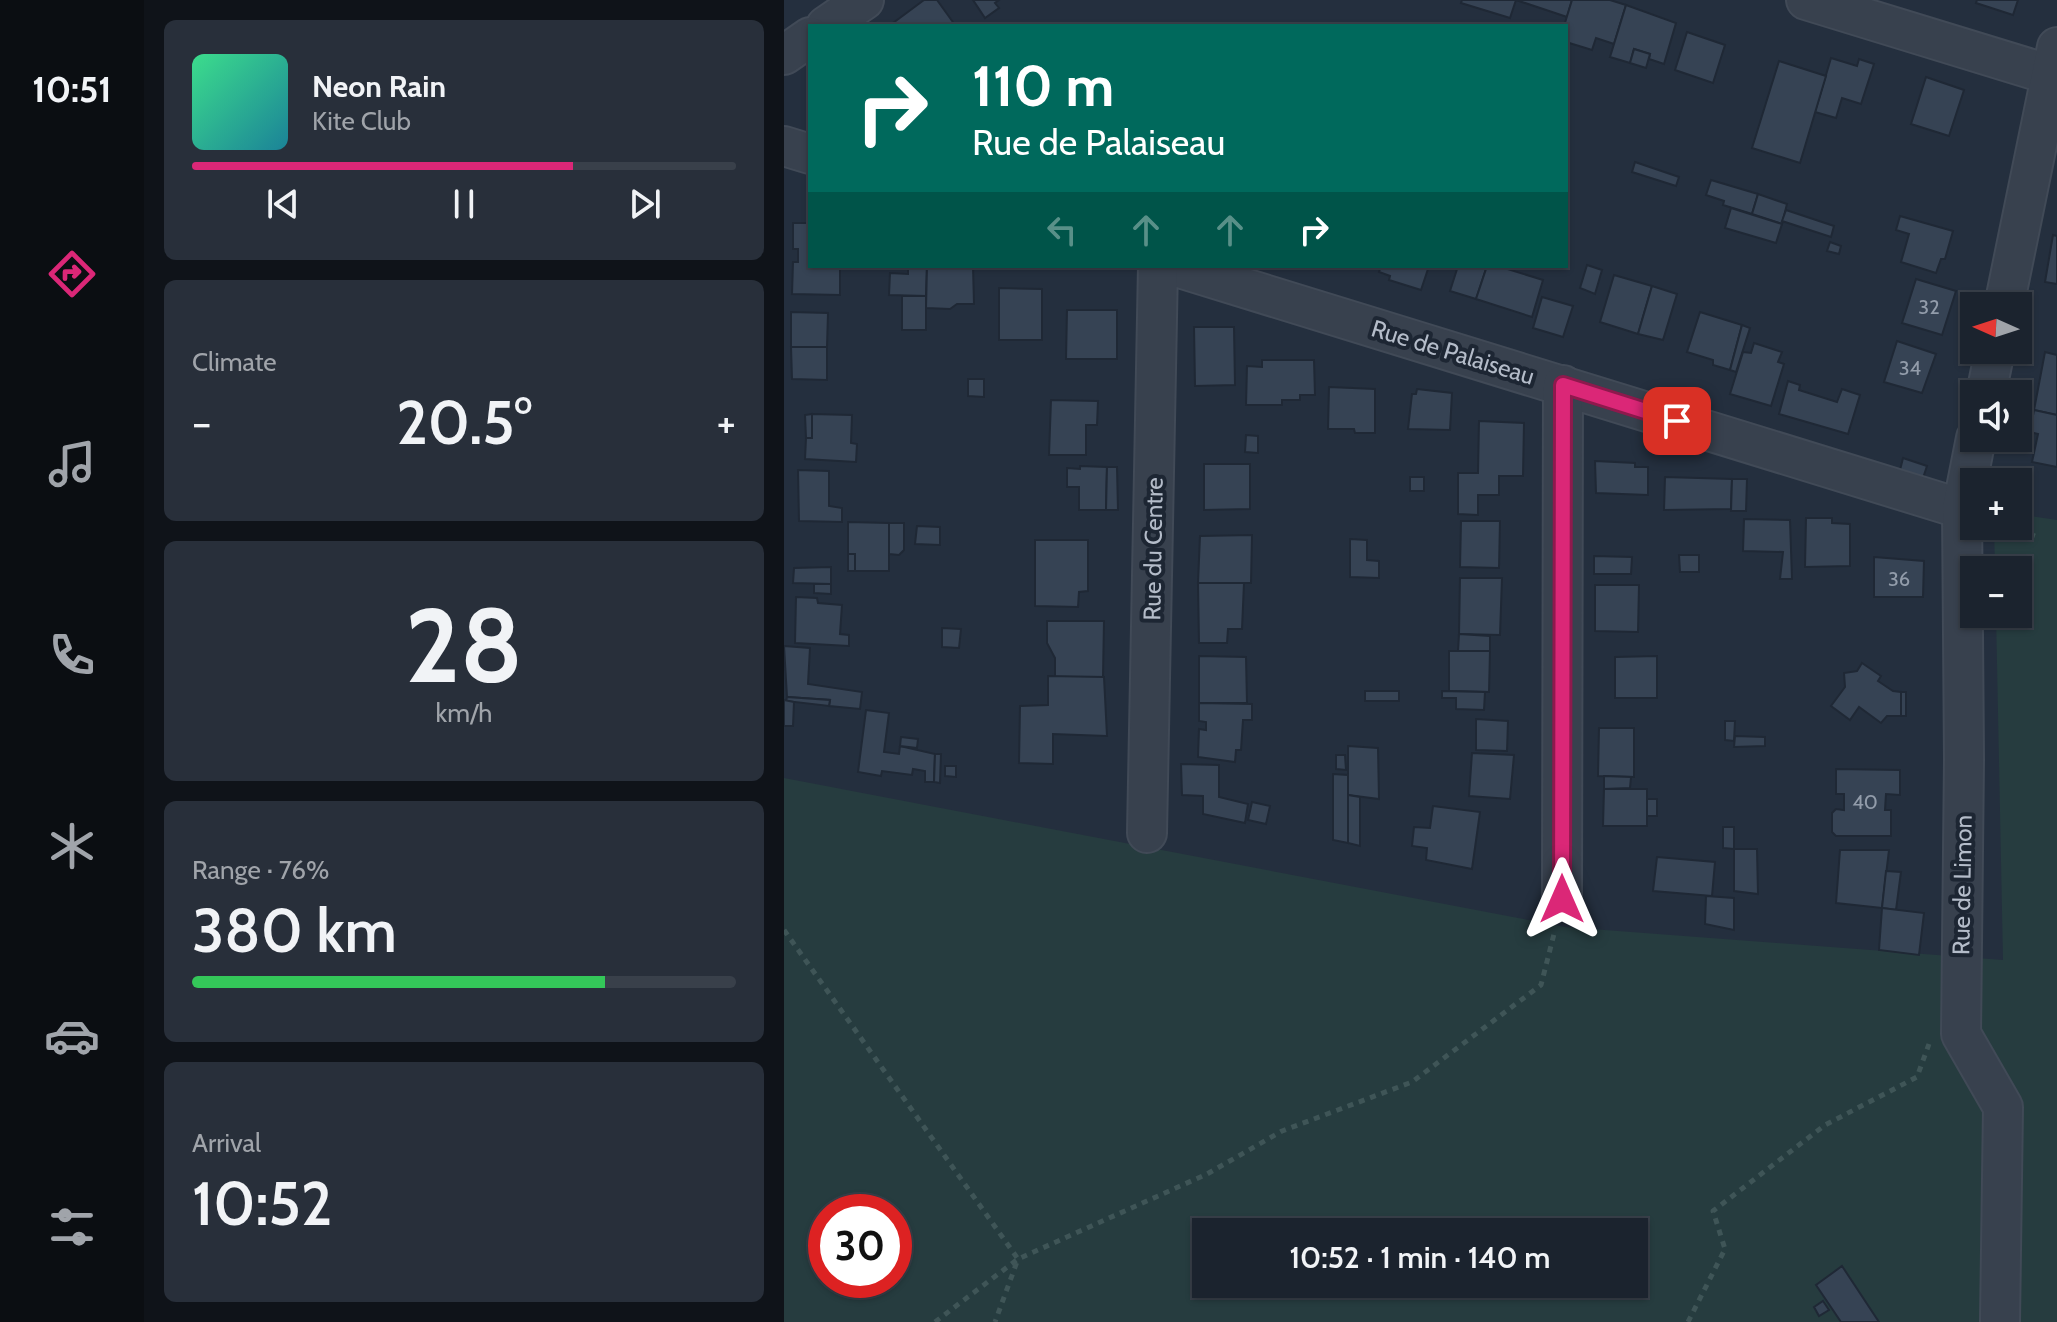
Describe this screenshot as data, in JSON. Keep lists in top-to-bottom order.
{
  "streets": {
    "street": ["Rue de Palaiseau", "Rue du Centre", "Rue de Limon"]
  },
  "house_numbers": [
    "32",
    "34",
    "36",
    "40"
  ],
  "north": "left",
  "page": {
    "tabs": "10:51",
    "turn": ["110 m", "Rue de Palaiseau"],
    "song": ["Neon Rain", "Kite Club"],
    "tile": [
      "Climate",
      ["28", "km/h"],
      ["Range · 76%", "380 km"],
      ["Arrival", "10:52"]
    ],
    "map_buttons": ["+", "−"],
    "heat": ["−", "20.5°", "+"],
    "limit": "30",
    "trip": "10:52 · 1 min · 140 m"
  }
}
